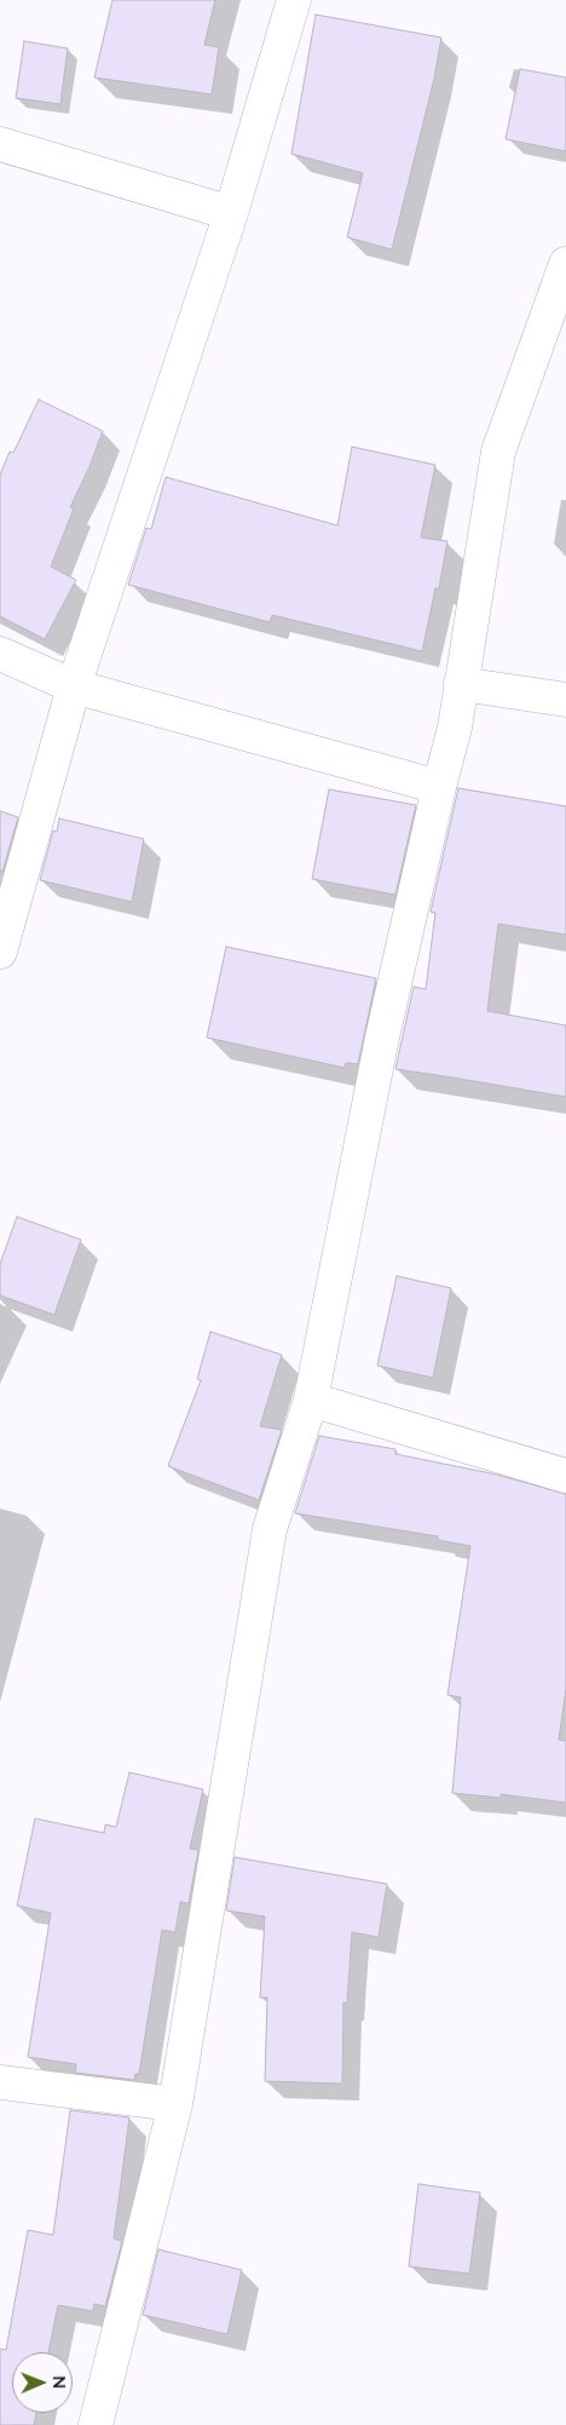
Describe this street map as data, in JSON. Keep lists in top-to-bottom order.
{
  "north": "right"
}
